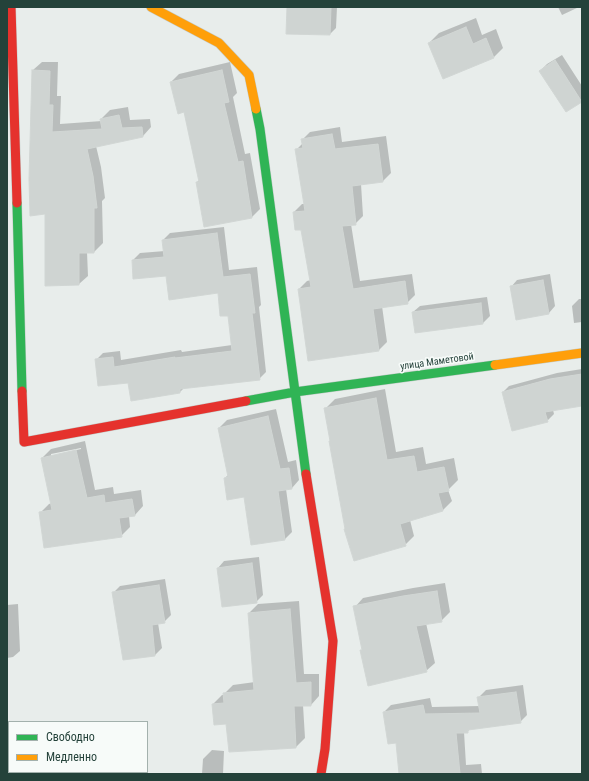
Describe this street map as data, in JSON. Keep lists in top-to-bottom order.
{
  "streets": {
    "street": ["улица Маметовой"]
  },
  "legend": ["Свободно", "Медленно"]
}
